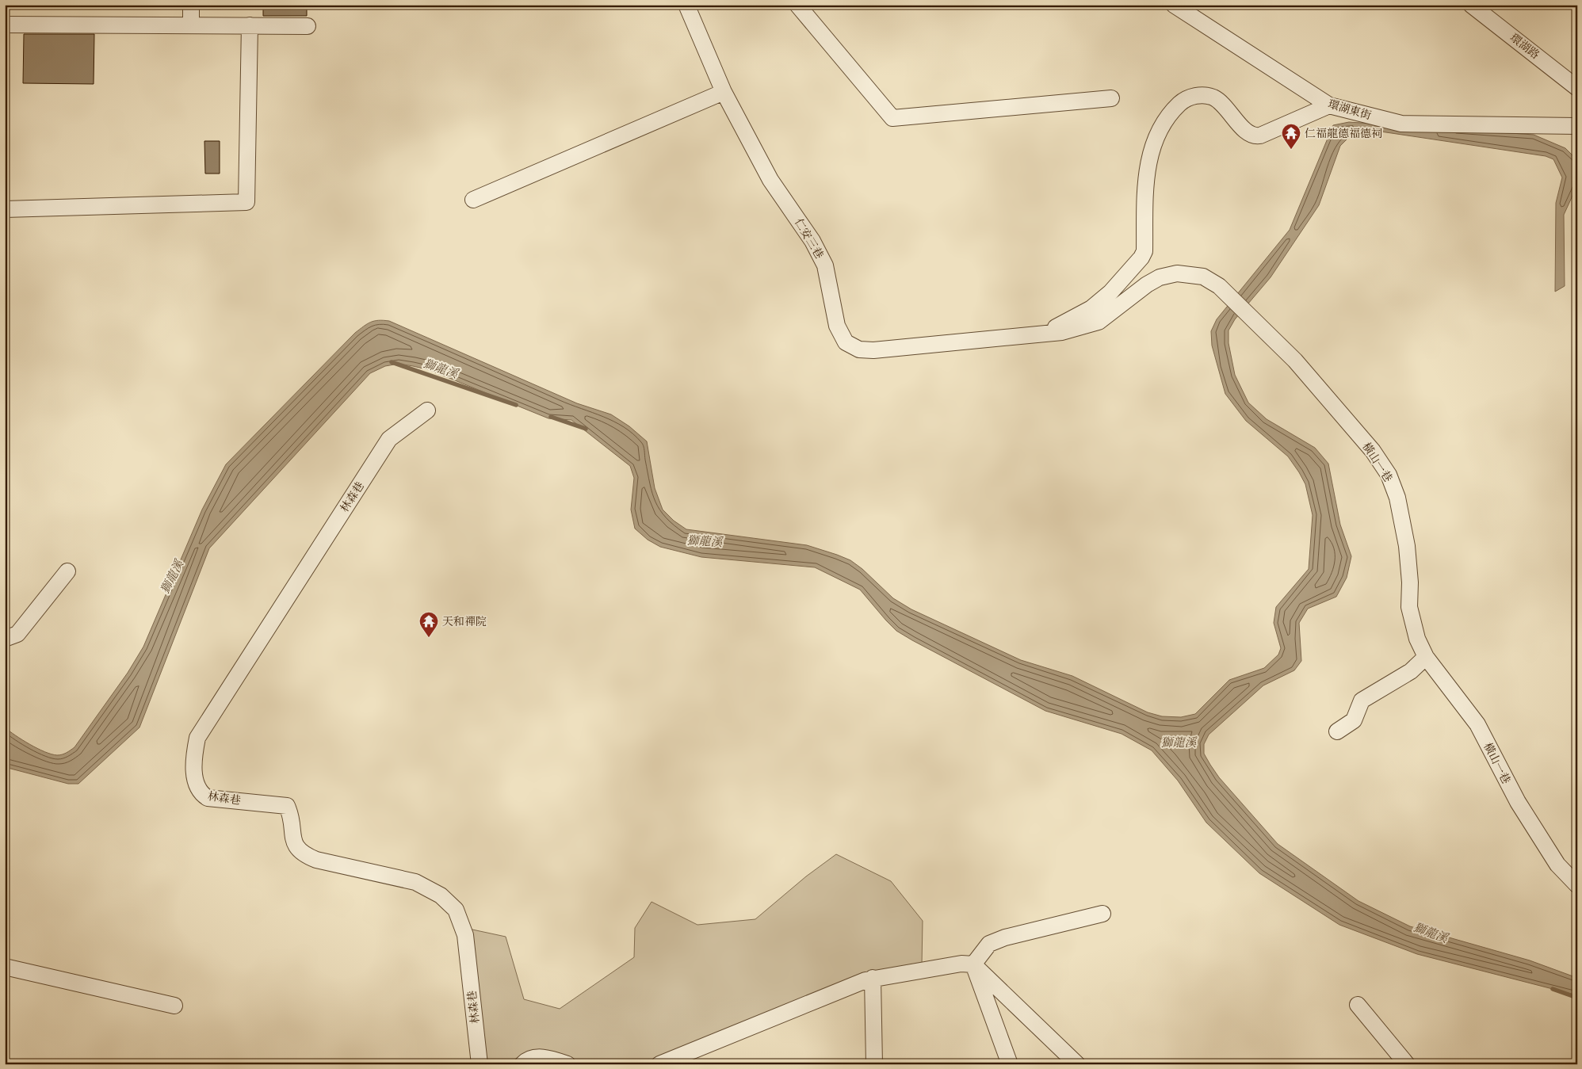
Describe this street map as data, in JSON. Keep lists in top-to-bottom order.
{
  "streets": {
    "street": [
      "環湖路",
      "環湖東街",
      "仁安三巷",
      "橫山一巷",
      "林森巷"
    ]
  },
  "crossings": [
    ["仁安三巷", "橫山一巷"]
  ],
  "water": ["獅龍溪"],
  "places": {
    "temple": ["仁福龍德福德祠", "天和禪院"]
  }
}
